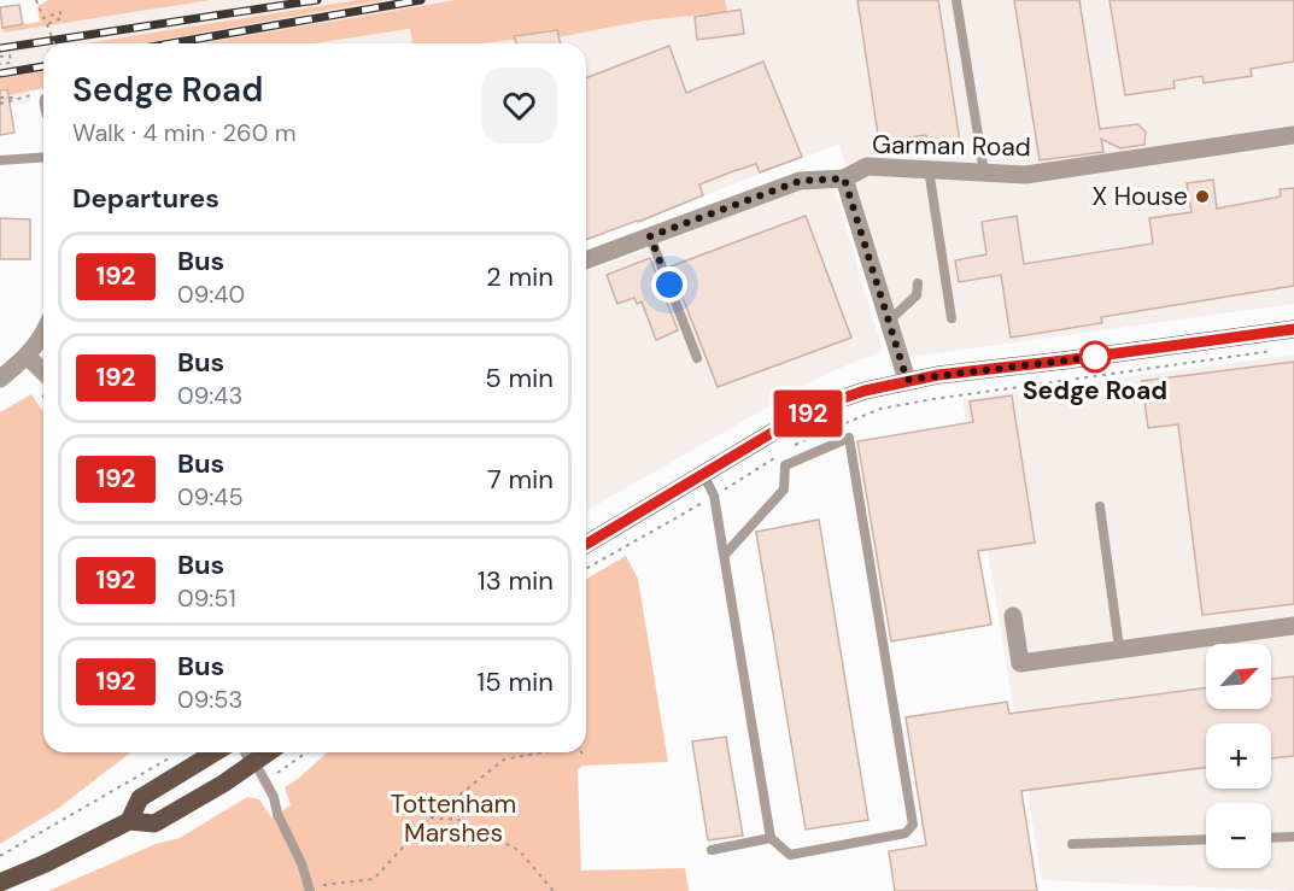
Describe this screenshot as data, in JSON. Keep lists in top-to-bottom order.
{
  "streets": {
    "street": ["Garman Road"]
  },
  "parks": ["Tottenham Marshes"],
  "places": ["X House", "Sedge Road"],
  "lines": ["bus line 192"],
  "north": "top right",
  "page": {
    "on_map": "192",
    "heading": [
      ["Sedge Road", "Walk · 4 min · 260 m"],
      "Departures"
    ],
    "list": [
      {
        "mark": "192",
        "name": "Bus",
        "note": "09:40",
        "value": "2 min"
      },
      {
        "mark": "192",
        "name": "Bus",
        "note": "09:43",
        "value": "5 min"
      },
      {
        "mark": "192",
        "name": "Bus",
        "note": "09:45",
        "value": "7 min"
      },
      {
        "mark": "192",
        "name": "Bus",
        "note": "09:51",
        "value": "13 min"
      },
      {
        "mark": "192",
        "name": "Bus",
        "note": "09:53",
        "value": "15 min"
      }
    ],
    "map_buttons": ["+", "−"]
  }
}
